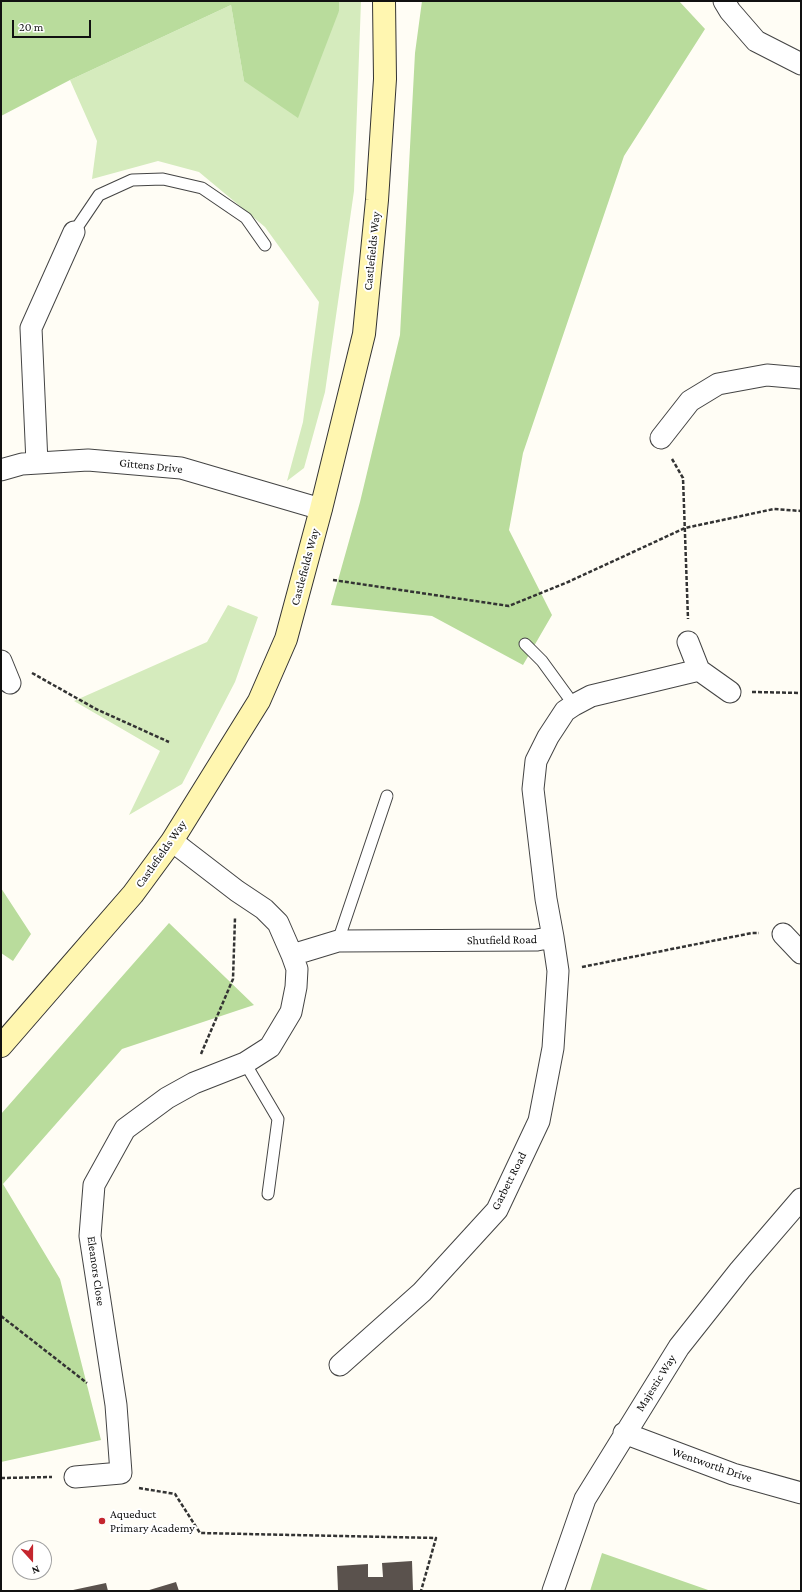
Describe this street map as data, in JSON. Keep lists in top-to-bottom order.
{
  "streets": {
    "main road": ["Castlefields Way"],
    "street": [
      "Gittens Drive",
      "Shutfield Road",
      "Garbett Road",
      "Eleanors Close",
      "Majestic Way",
      "Wentworth Drive"
    ]
  },
  "crossings": [
    ["Castlefields Way", "Gittens Drive"],
    ["Shutfield Road", "Garbett Road"],
    ["Shutfield Road", "Eleanors Close"],
    ["Majestic Way", "Wentworth Drive"]
  ],
  "places": ["Aqueduct Primary Academy"],
  "scale_bar": "20 m",
  "north": "bottom"
}
